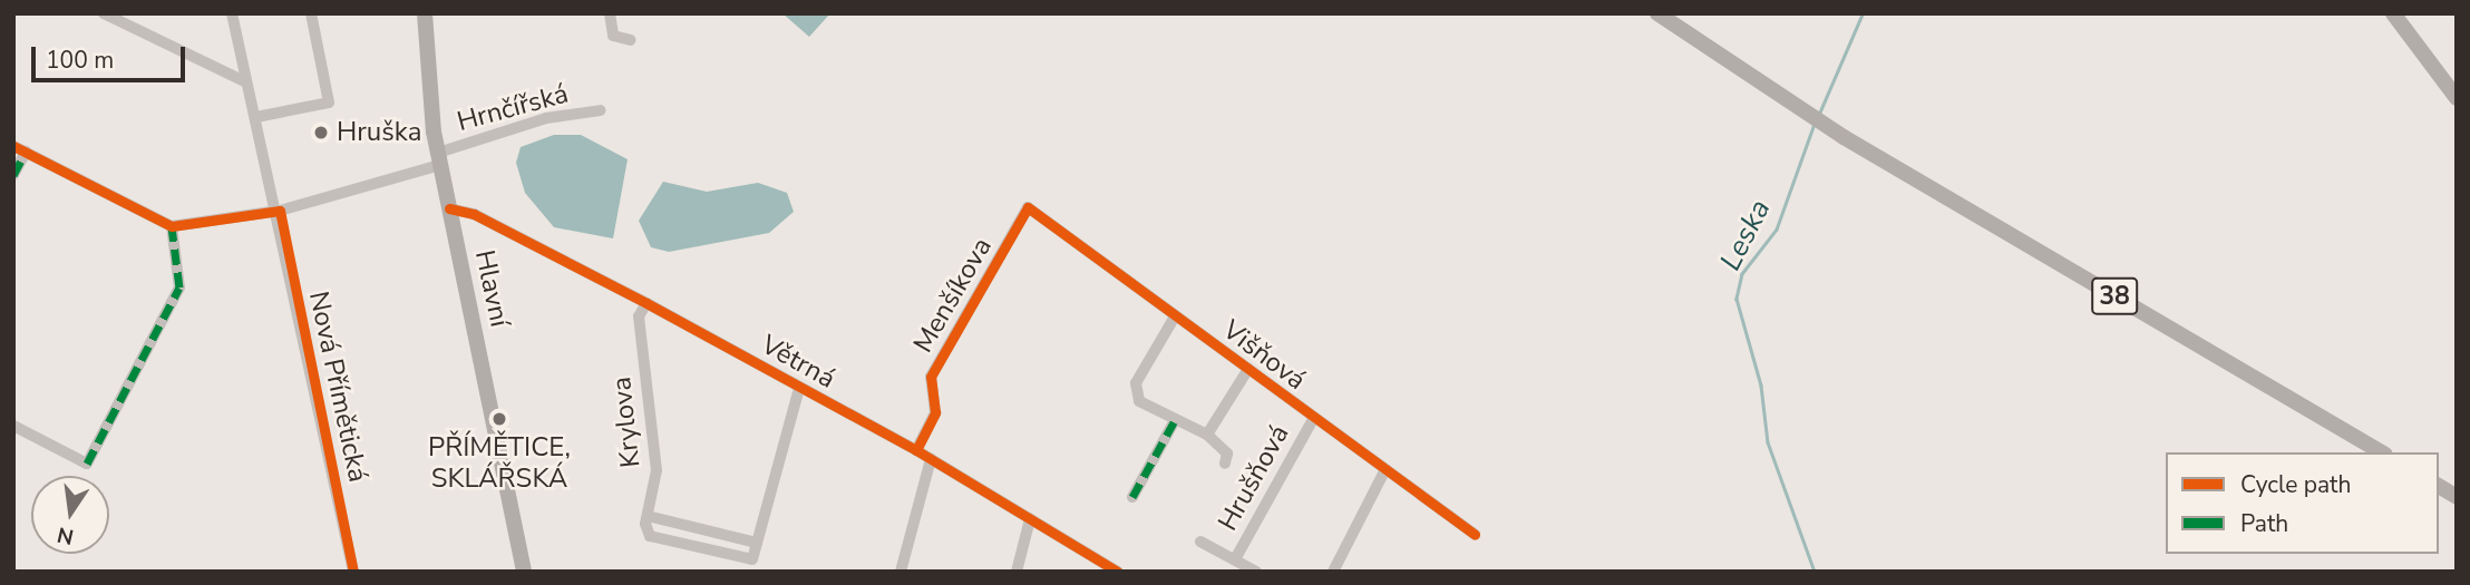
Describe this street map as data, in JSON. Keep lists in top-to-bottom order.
{
  "streets": {
    "main road": ["Hlavní", "38"],
    "street": [
      "Hrnčířská",
      "Menšíkova",
      "Višňová",
      "Větrná",
      "Nová Přímětická",
      "Krylova",
      "Hrušňová"
    ]
  },
  "crossings": [
    ["Hrnčířská", "Hlavní"],
    ["Hrnčířská", "Nová Přímětická"],
    ["Hlavní", "Větrná"],
    ["Menšíkova", "Višňová"],
    ["Menšíkova", "Větrná"],
    ["Višňová", "Hrušňová"],
    ["Větrná", "Krylova"]
  ],
  "water": ["Leska"],
  "places": ["Hruška", "PŘÍMĚTICE, SKLÁŘSKÁ"],
  "legend": ["Cycle path", "Path"],
  "scale_bar": "100 m",
  "north": "bottom"
}
